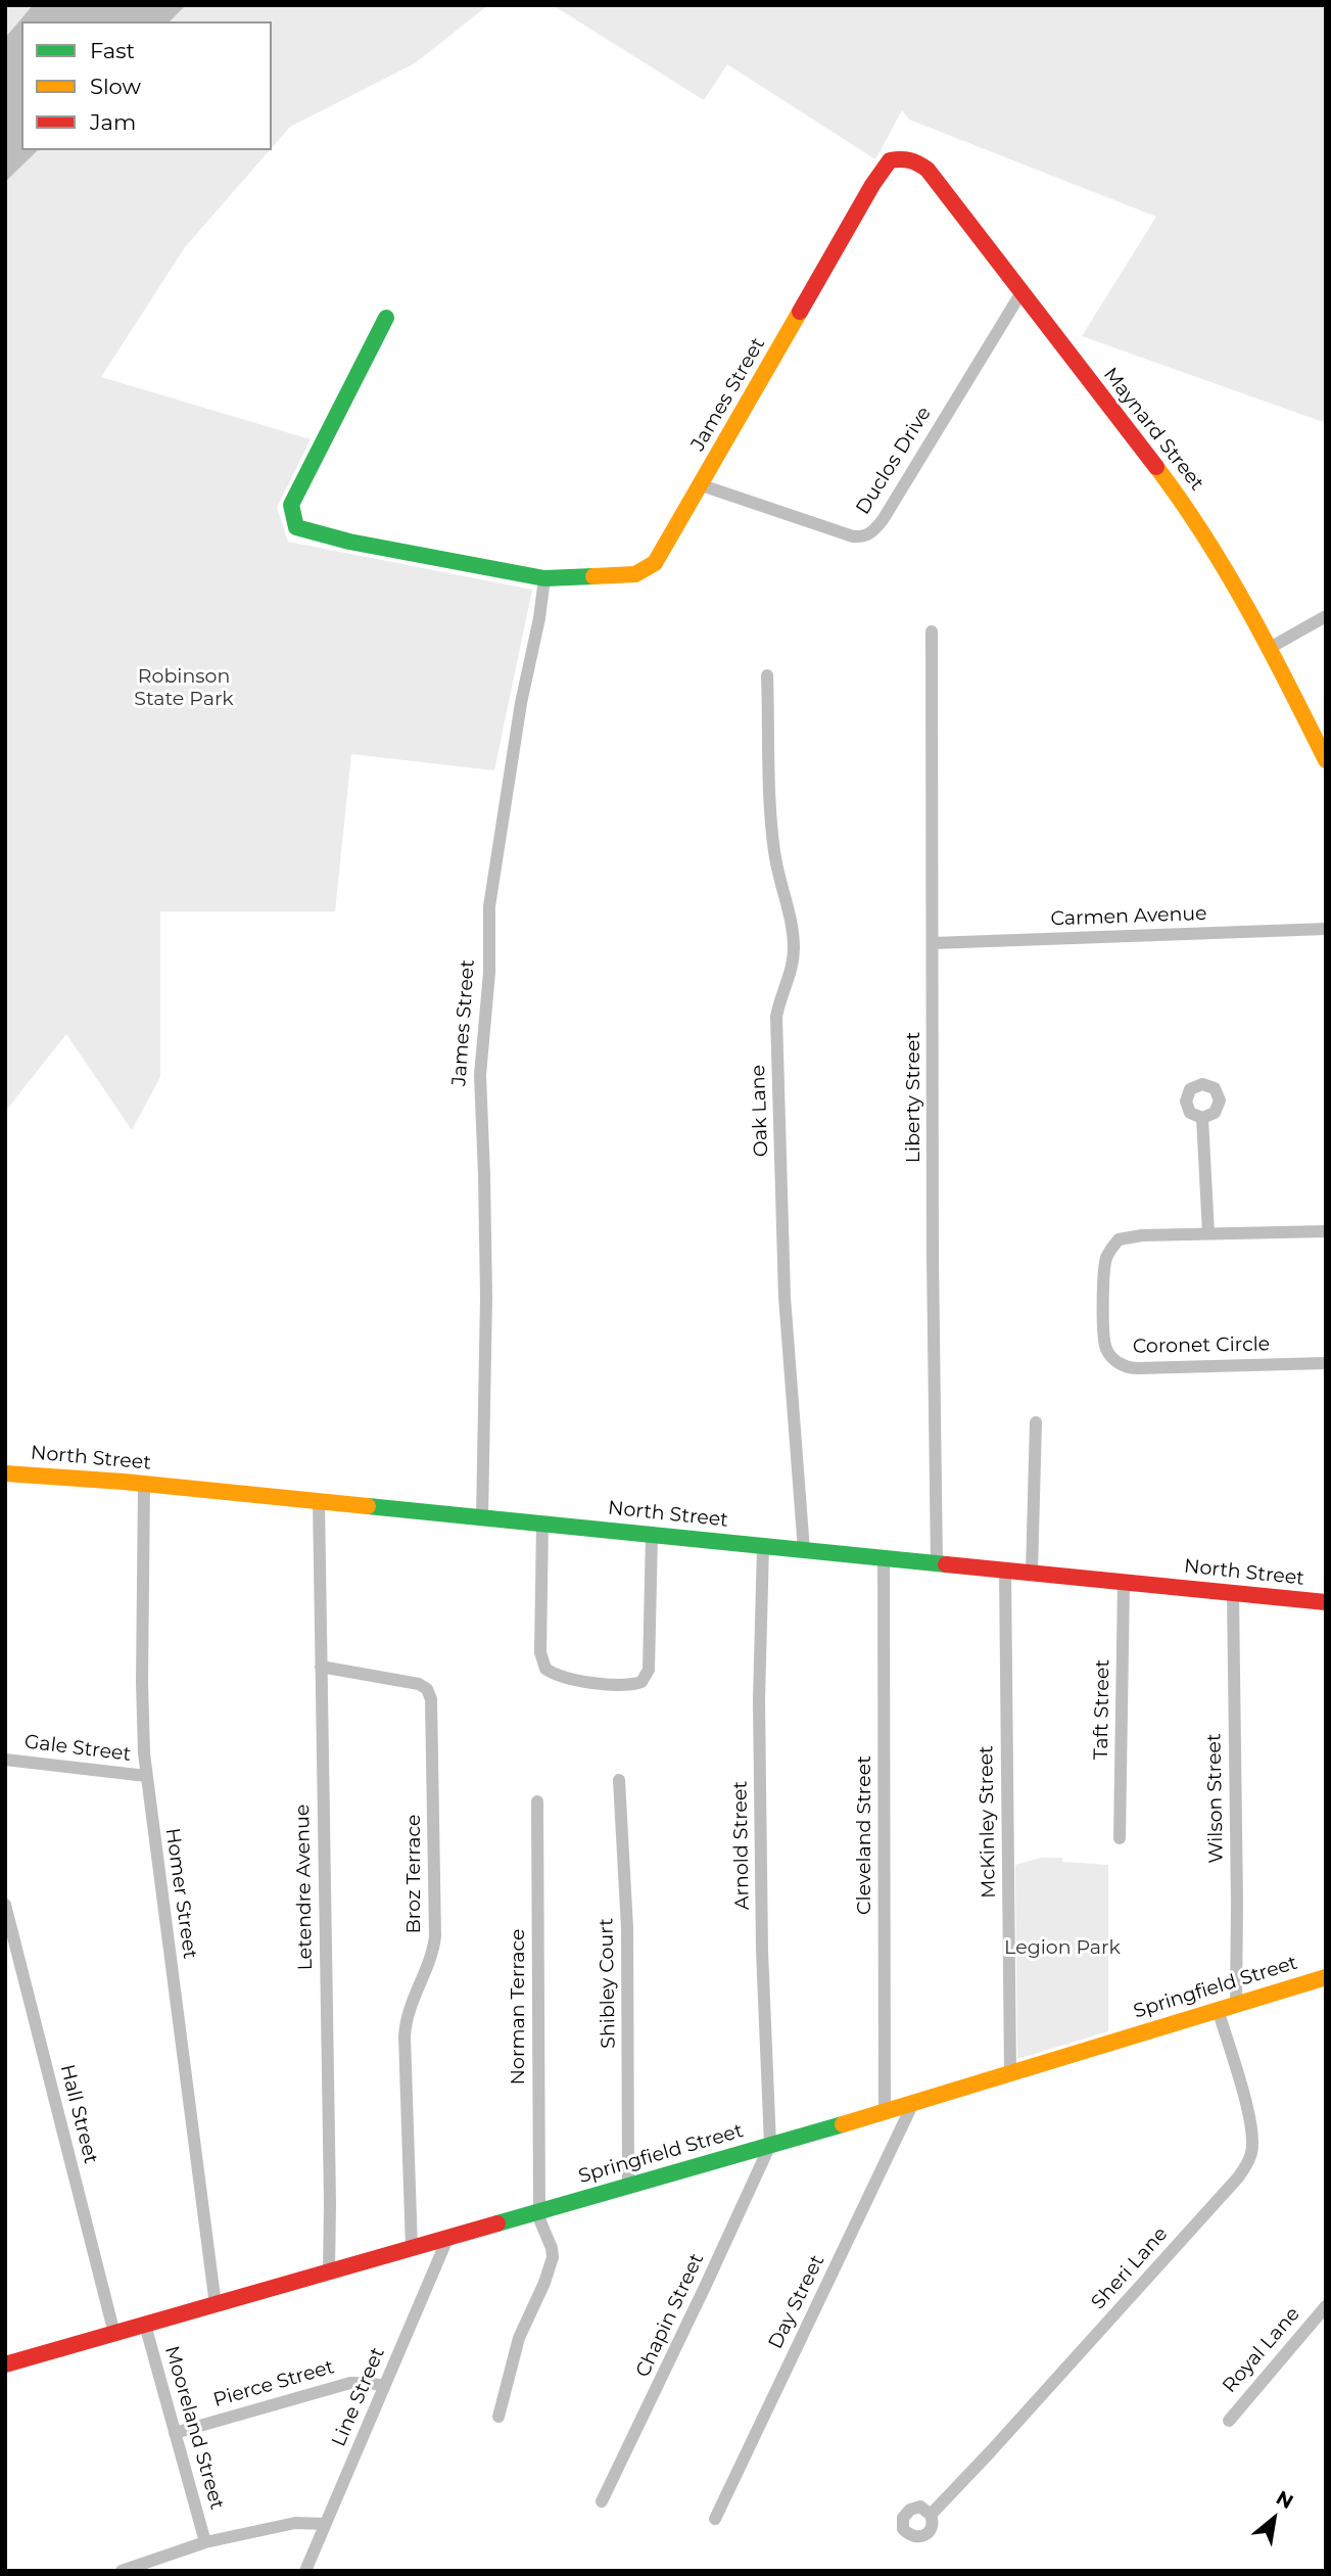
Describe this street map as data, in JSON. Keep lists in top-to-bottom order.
{
  "streets": {
    "main road": [
      "James Street",
      "Maynard Street",
      "North Street",
      "Springfield Street"
    ],
    "street": [
      "Duclos Drive",
      "Carmen Avenue",
      "Liberty Street",
      "Oak Lane",
      "Coronet Circle",
      "Taft Street",
      "Gale Street",
      "Wilson Street",
      "McKinley Street",
      "Cleveland Street",
      "Arnold Street",
      "Broz Terrace",
      "Letendre Avenue",
      "Homer Street",
      "Shibley Court",
      "Norman Terrace",
      "Hall Street",
      "Sheri Lane",
      "Day Street",
      "Chapin Street",
      "Royal Lane",
      "Pierce Street",
      "Line Street",
      "Mooreland Street"
    ]
  },
  "crossings": [
    ["James Street", "Maynard Street"],
    ["James Street", "Duclos Drive"],
    ["James Street", "North Street"],
    ["Maynard Street", "Duclos Drive"],
    ["Carmen Avenue", "Liberty Street"],
    ["Liberty Street", "North Street"],
    ["Oak Lane", "North Street"],
    ["North Street", "Taft Street"],
    ["North Street", "Wilson Street"],
    ["North Street", "McKinley Street"],
    ["North Street", "Cleveland Street"],
    ["North Street", "Arnold Street"],
    ["North Street", "Letendre Avenue"],
    ["North Street", "Homer Street"],
    ["Gale Street", "Homer Street"],
    ["Wilson Street", "Springfield Street"],
    ["McKinley Street", "Springfield Street"],
    ["Cleveland Street", "Springfield Street"],
    ["Arnold Street", "Springfield Street"],
    ["Arnold Street", "Chapin Street"],
    ["Broz Terrace", "Letendre Avenue"],
    ["Broz Terrace", "Springfield Street"],
    ["Letendre Avenue", "Springfield Street"],
    ["Homer Street", "Springfield Street"],
    ["Shibley Court", "Springfield Street"],
    ["Springfield Street", "Norman Terrace"],
    ["Springfield Street", "Hall Street"],
    ["Springfield Street", "Sheri Lane"],
    ["Springfield Street", "Day Street"],
    ["Springfield Street", "Chapin Street"],
    ["Springfield Street", "Line Street"],
    ["Springfield Street", "Mooreland Street"],
    ["Pierce Street", "Line Street"],
    ["Pierce Street", "Mooreland Street"]
  ],
  "parks": ["Robinson State Park", "Legion Park"],
  "legend": ["Fast", "Slow", "Jam"],
  "north": "top right"
}
